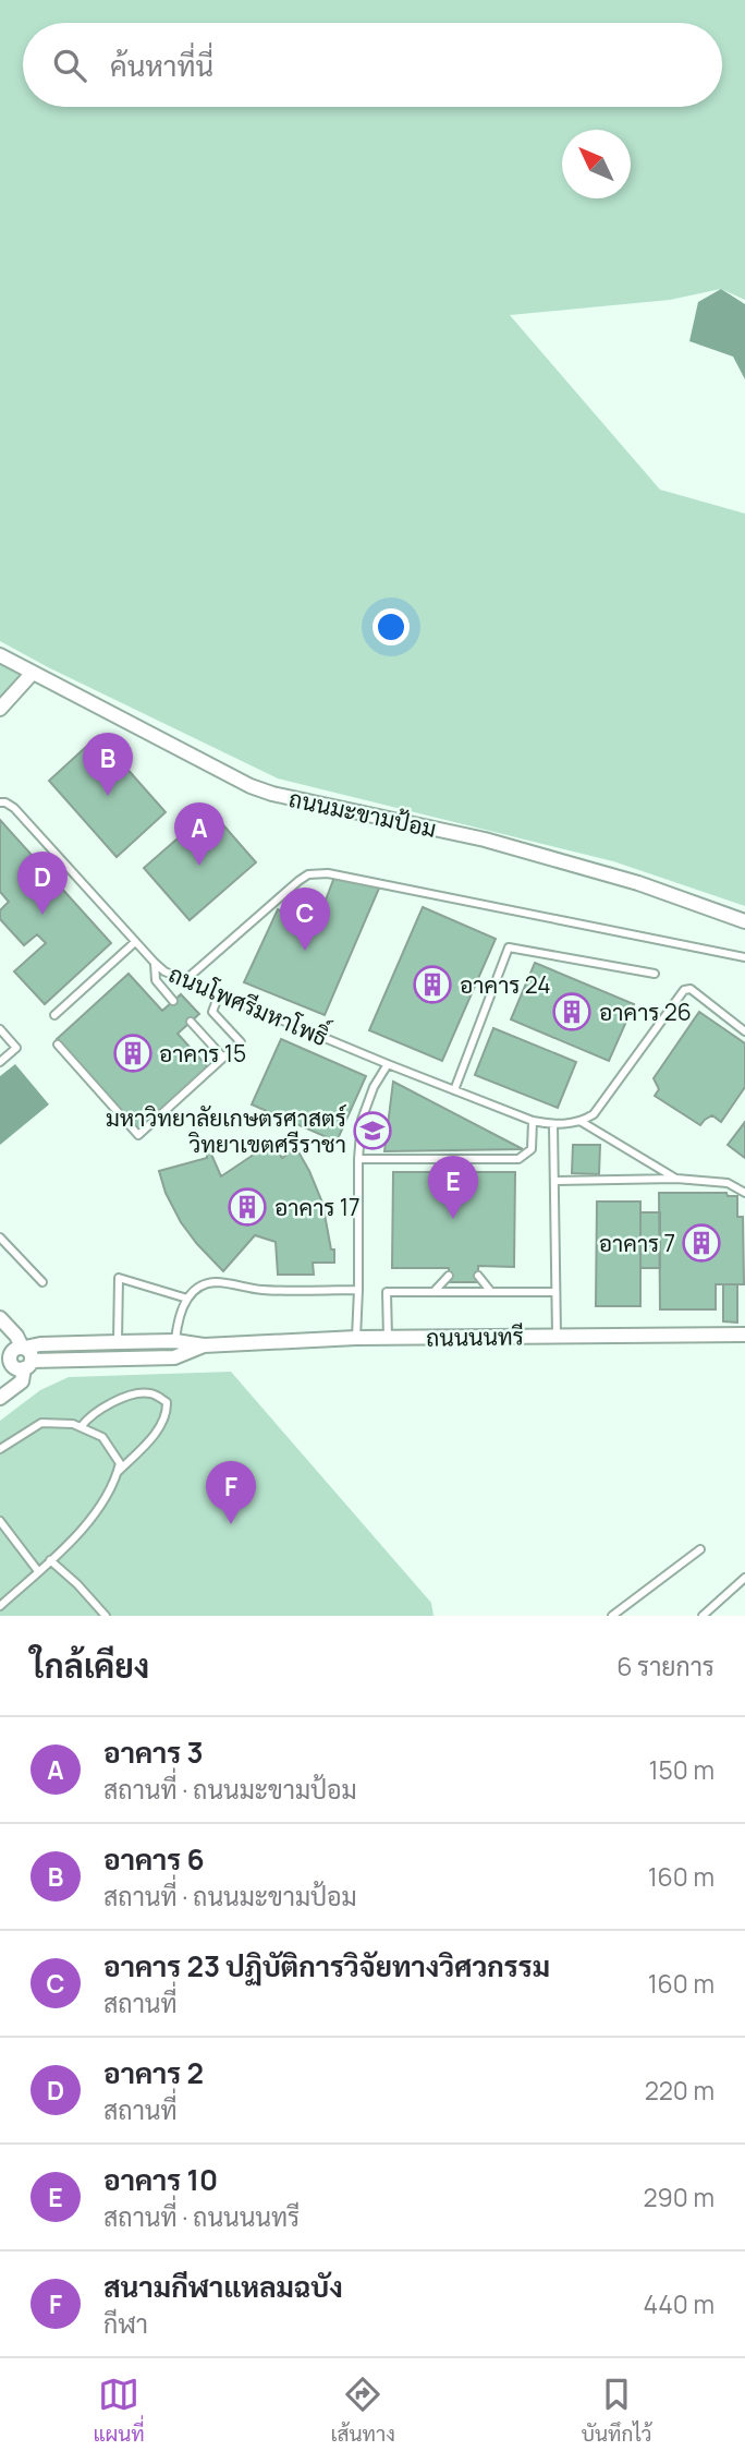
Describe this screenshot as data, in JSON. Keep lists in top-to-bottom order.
{
  "streets": {
    "street": ["ถนนมะขามป้อม", "ถนนนนทรี"],
    "lane": ["ถนนโพศรีมหาโพธิ์"]
  },
  "places": {
    "building": [
      "อาคาร 24",
      "อาคาร 26",
      "อาคาร 15",
      "อาคาร 17",
      "อาคาร 7"
    ],
    "school or university": ["มหาวิทยาลัยเกษตรศาสตร์ วิทยาเขตศรีราชา"]
  },
  "north": "top left",
  "page": {
    "search": "ค้นหาที่นี่",
    "pins": [
      "B",
      "A",
      "D",
      "C",
      "E",
      "F"
    ],
    "heading": ["ใกล้เคียง", "6 รายการ"],
    "list": [
      {
        "mark": "A",
        "name": "อาคาร 3",
        "note": "สถานที่ · ถนนมะขามป้อม",
        "value": "150 m"
      },
      {
        "mark": "B",
        "name": "อาคาร 6",
        "note": "สถานที่ · ถนนมะขามป้อม",
        "value": "160 m"
      },
      {
        "mark": "C",
        "name": "อาคาร 23 ปฏิบัติการวิจัยทางวิศวกรรม",
        "note": "สถานที่",
        "value": "160 m"
      },
      {
        "mark": "D",
        "name": "อาคาร 2",
        "note": "สถานที่",
        "value": "220 m"
      },
      {
        "mark": "E",
        "name": "อาคาร 10",
        "note": "สถานที่ · ถนนนนทรี",
        "value": "290 m"
      },
      {
        "mark": "F",
        "name": "สนามกีฬาแหลมฉบัง",
        "note": "กีฬา",
        "value": "440 m"
      }
    ],
    "nav": ["แผนที่", "เส้นทาง", "บันทึกไว้"]
  }
}
